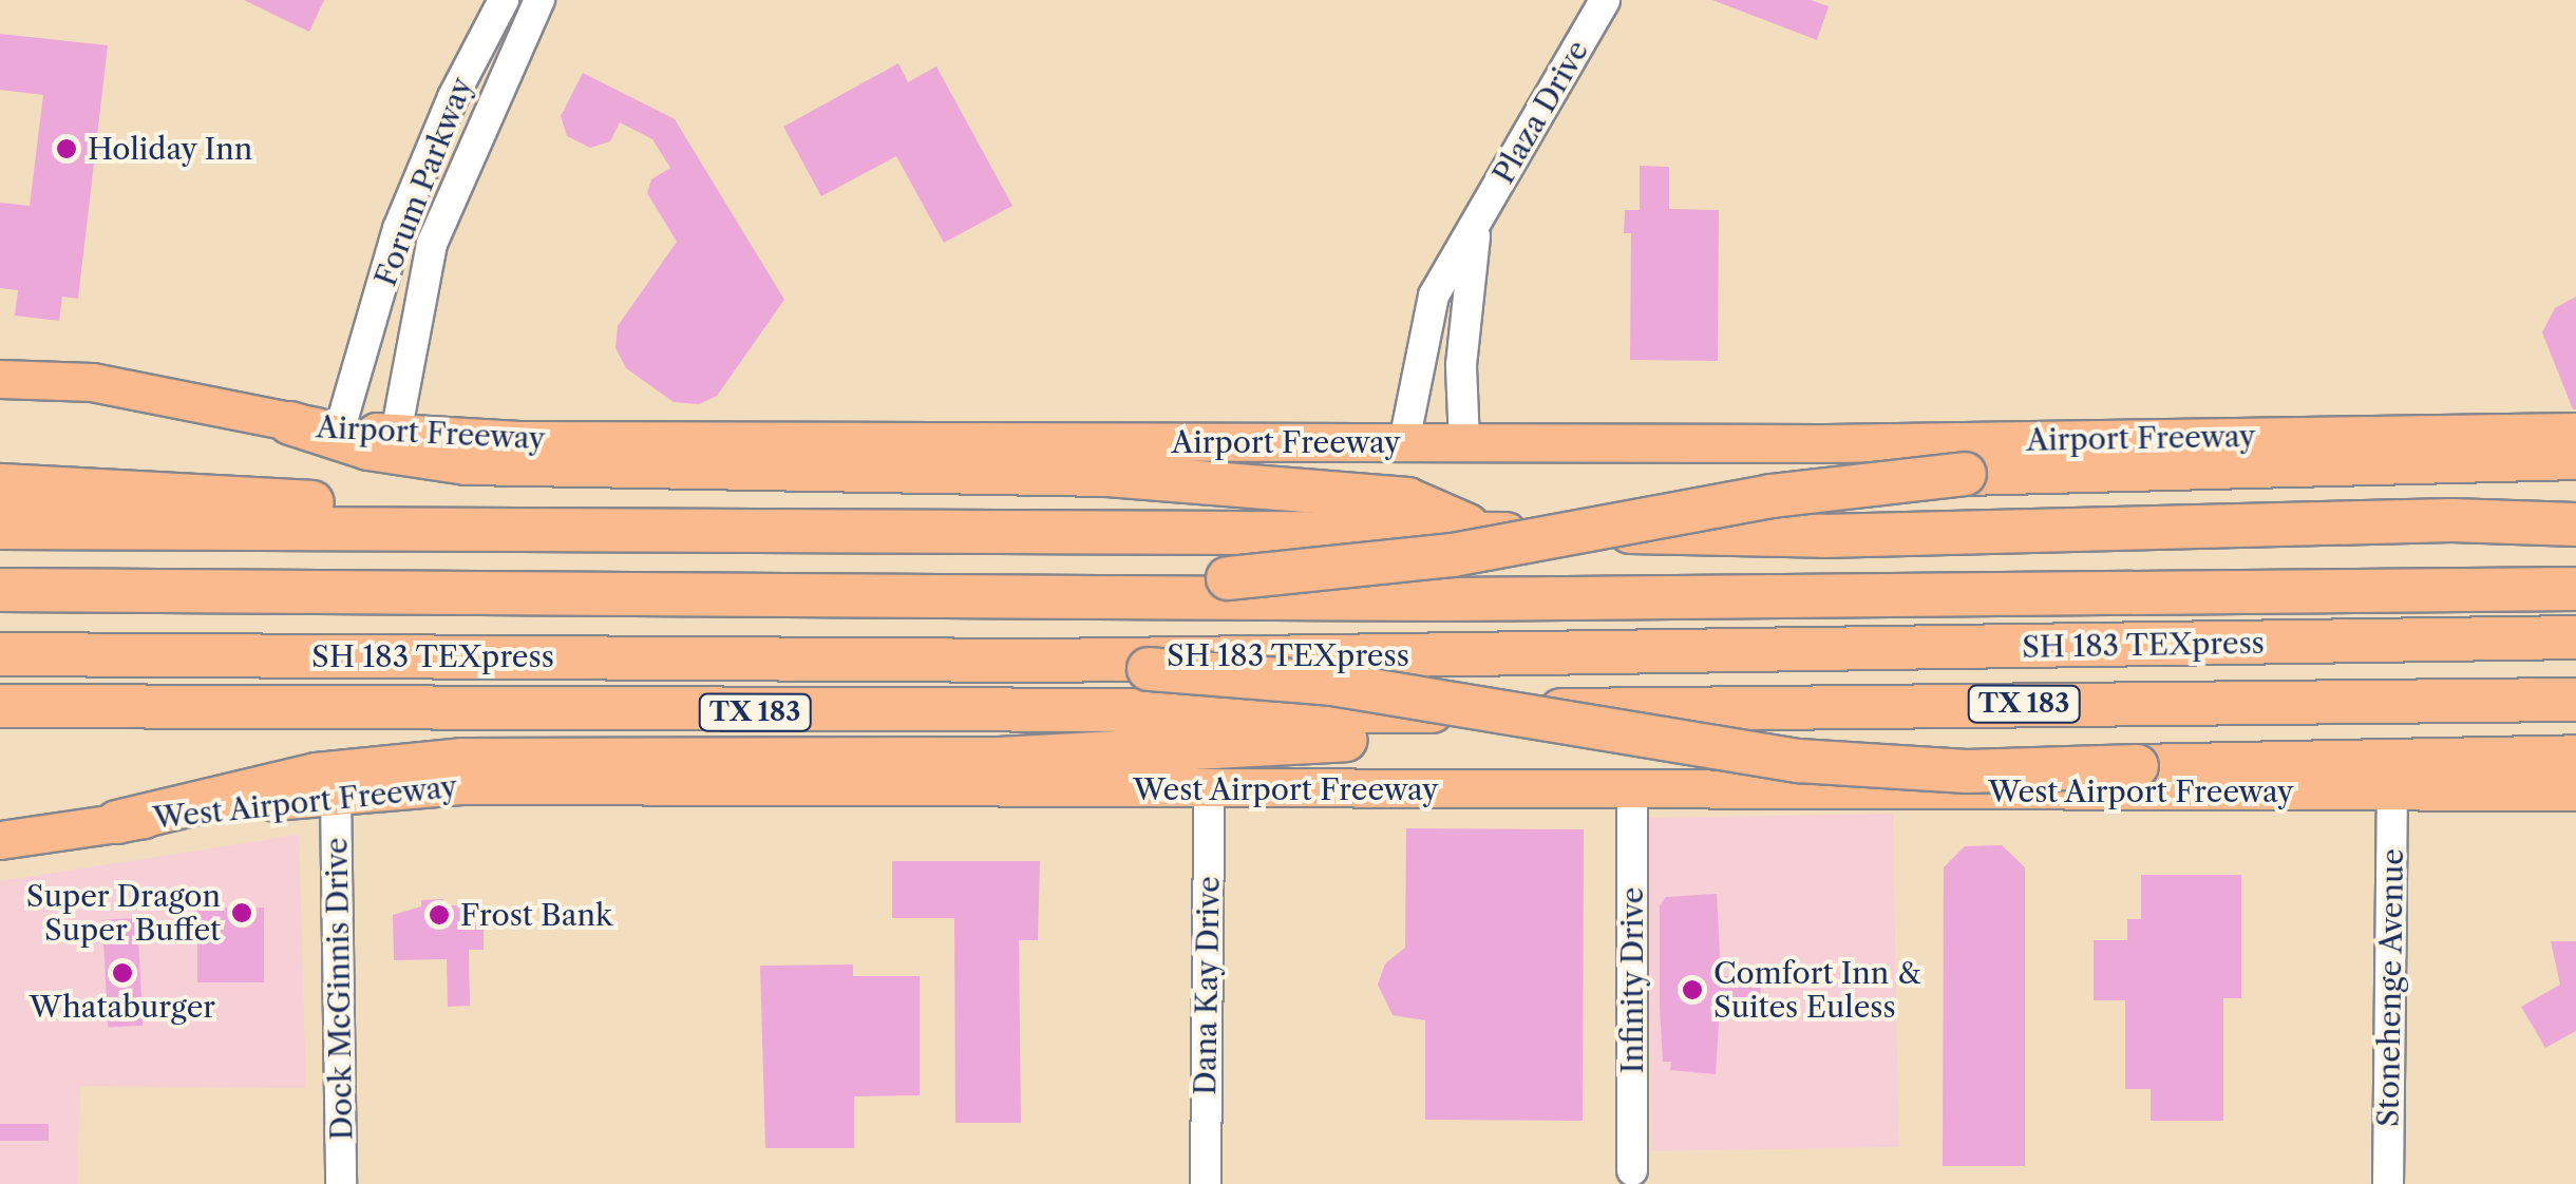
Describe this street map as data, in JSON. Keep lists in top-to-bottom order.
{
  "streets": {
    "highway": ["SH 183 TEXpress", "TX 183"],
    "main road": ["Airport Freeway", "West Airport Freeway"],
    "street": [
      "Plaza Drive",
      "Forum Parkway",
      "Infinity Drive",
      "Dana Kay Drive",
      "Stonehenge Avenue",
      "Dock McGinnis Drive"
    ]
  },
  "crossings": [
    ["Plaza Drive", "Airport Freeway"],
    ["Forum Parkway", "Airport Freeway"],
    ["West Airport Freeway", "Infinity Drive"],
    ["West Airport Freeway", "Dana Kay Drive"],
    ["West Airport Freeway", "Stonehenge Avenue"],
    ["West Airport Freeway", "Dock McGinnis Drive"]
  ],
  "places": [
    "Holiday Inn",
    "Super Dragon Super Buffet",
    "Frost Bank",
    "Whataburger",
    "Comfort Inn & Suites Euless"
  ]
}
